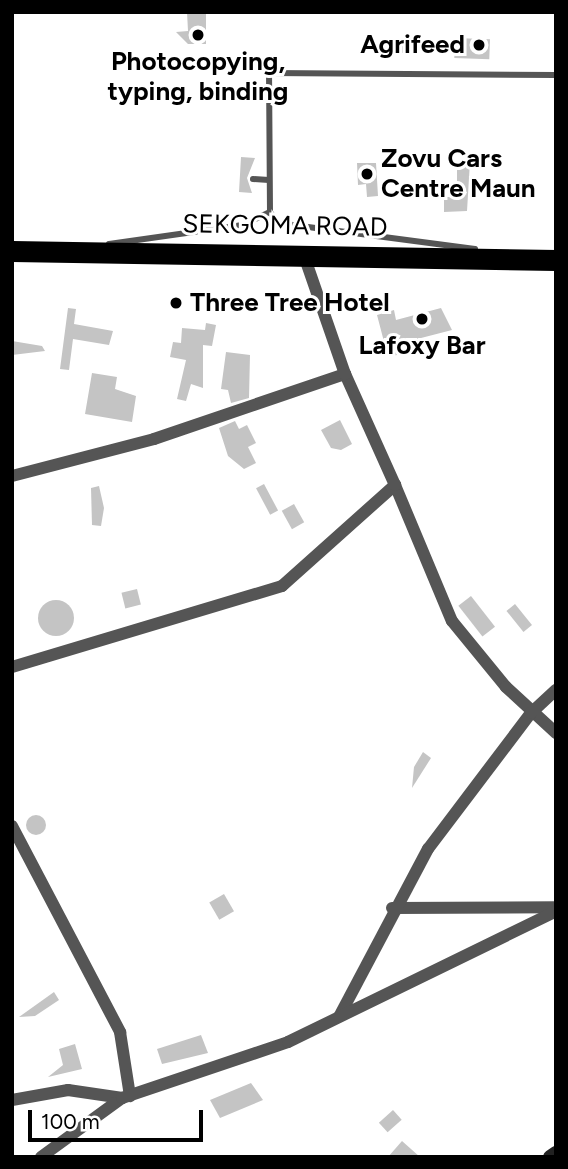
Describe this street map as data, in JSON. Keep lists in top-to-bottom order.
{
  "streets": {
    "highway": ["SEKGOMA ROAD"]
  },
  "places": [
    "Photocopying, typing, binding",
    "Agrifeed",
    "Zovu Cars Centre Maun",
    "Three Tree Hotel",
    "Lafoxy Bar"
  ],
  "scale_bar": "100 m"
}
